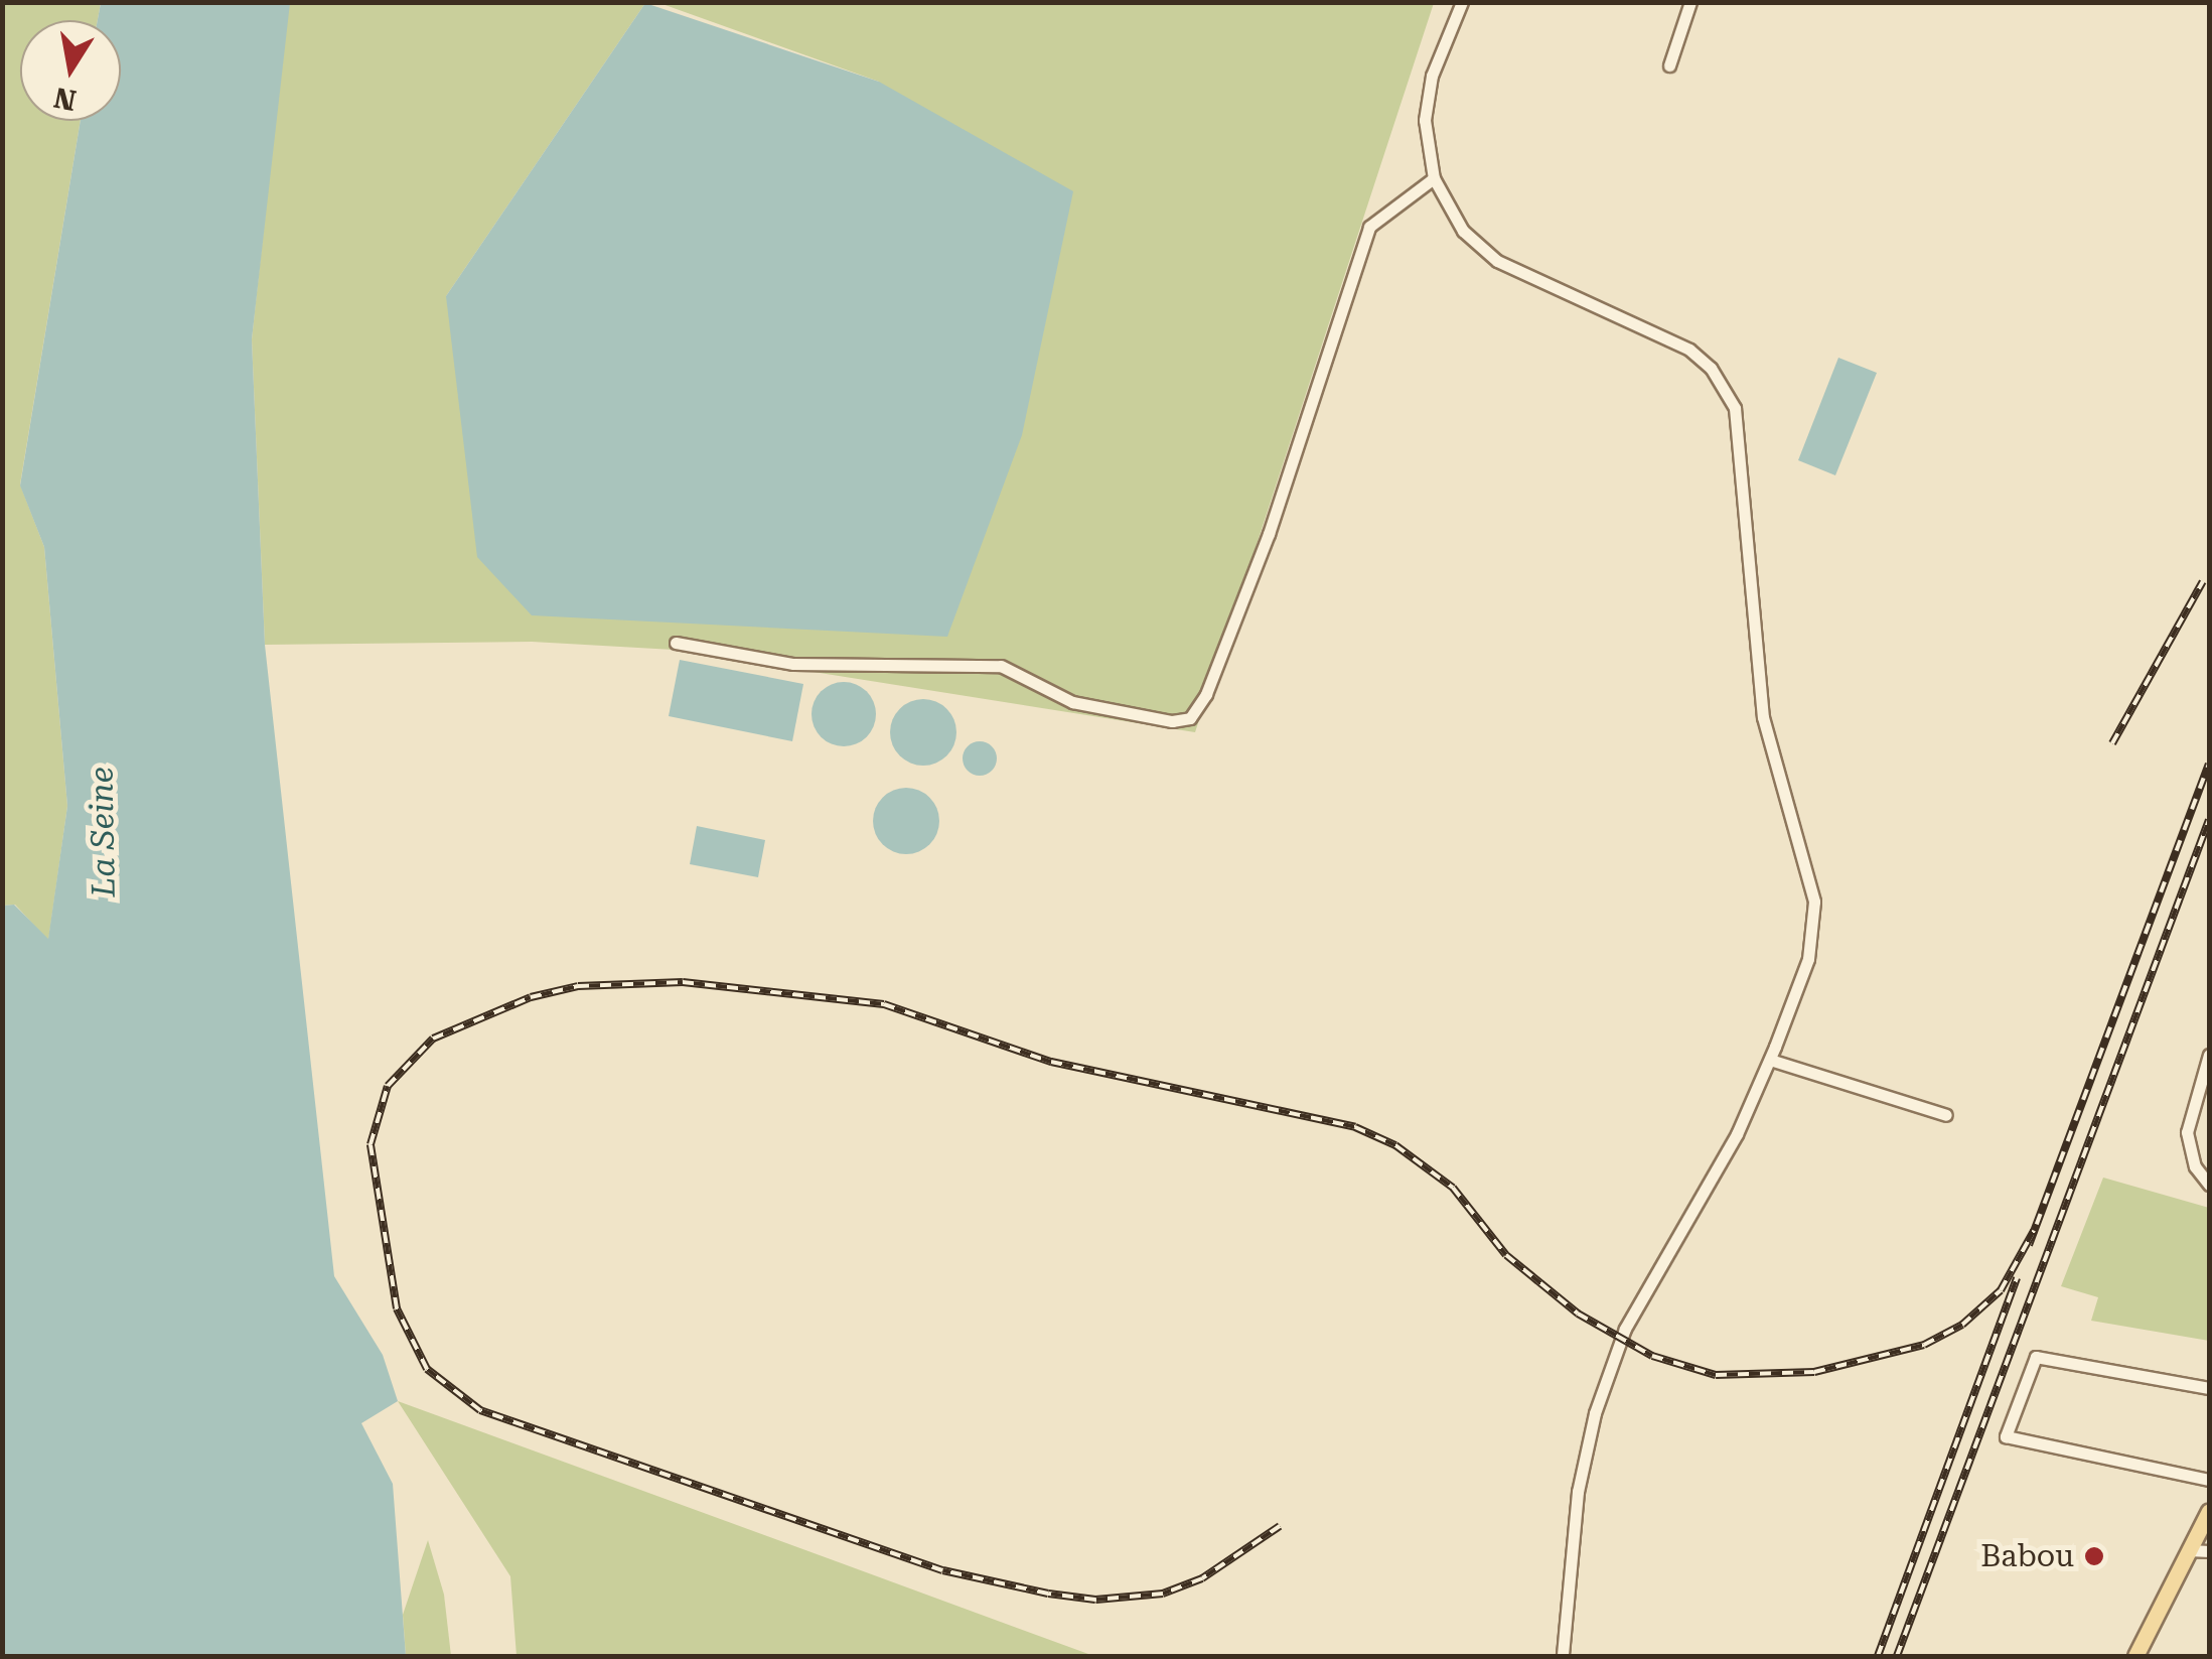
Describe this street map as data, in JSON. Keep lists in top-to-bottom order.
{
  "water": ["La Seine"],
  "places": ["Babou"],
  "north": "bottom"
}
